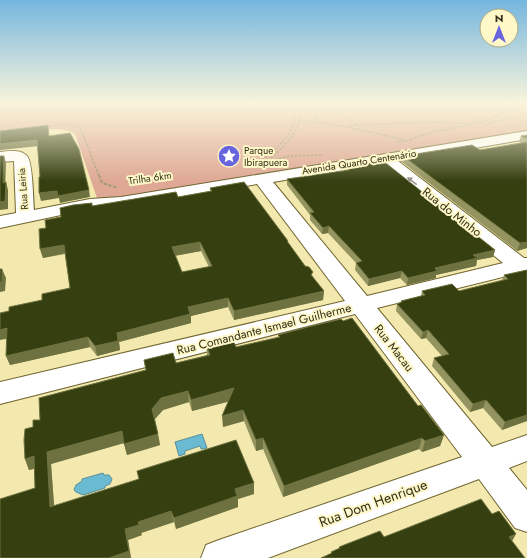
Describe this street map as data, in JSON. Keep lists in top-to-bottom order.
{
  "streets": {
    "street": [
      "Avenida Quarto Centenário",
      "Rua Leiria",
      "Rua do Minho",
      "Rua Comandante Ismael Guilherme",
      "Rua Macau",
      "Rua Dom Henrique"
    ],
    "path": ["Trilha 6km"]
  },
  "crossings": [
    ["Avenida Quarto Centenário", "Trilha 6km"],
    ["Avenida Quarto Centenário", "Rua Leiria"],
    ["Avenida Quarto Centenário", "Rua do Minho"],
    ["Avenida Quarto Centenário", "Rua Macau"],
    ["Rua do Minho", "Rua Comandante Ismael Guilherme"],
    ["Rua Comandante Ismael Guilherme", "Rua Macau"],
    ["Rua Macau", "Rua Dom Henrique"]
  ],
  "one_way": ["Rua do Minho"],
  "places": {
    "place": ["Parque Ibirapuera"]
  },
  "north": "top"
}
